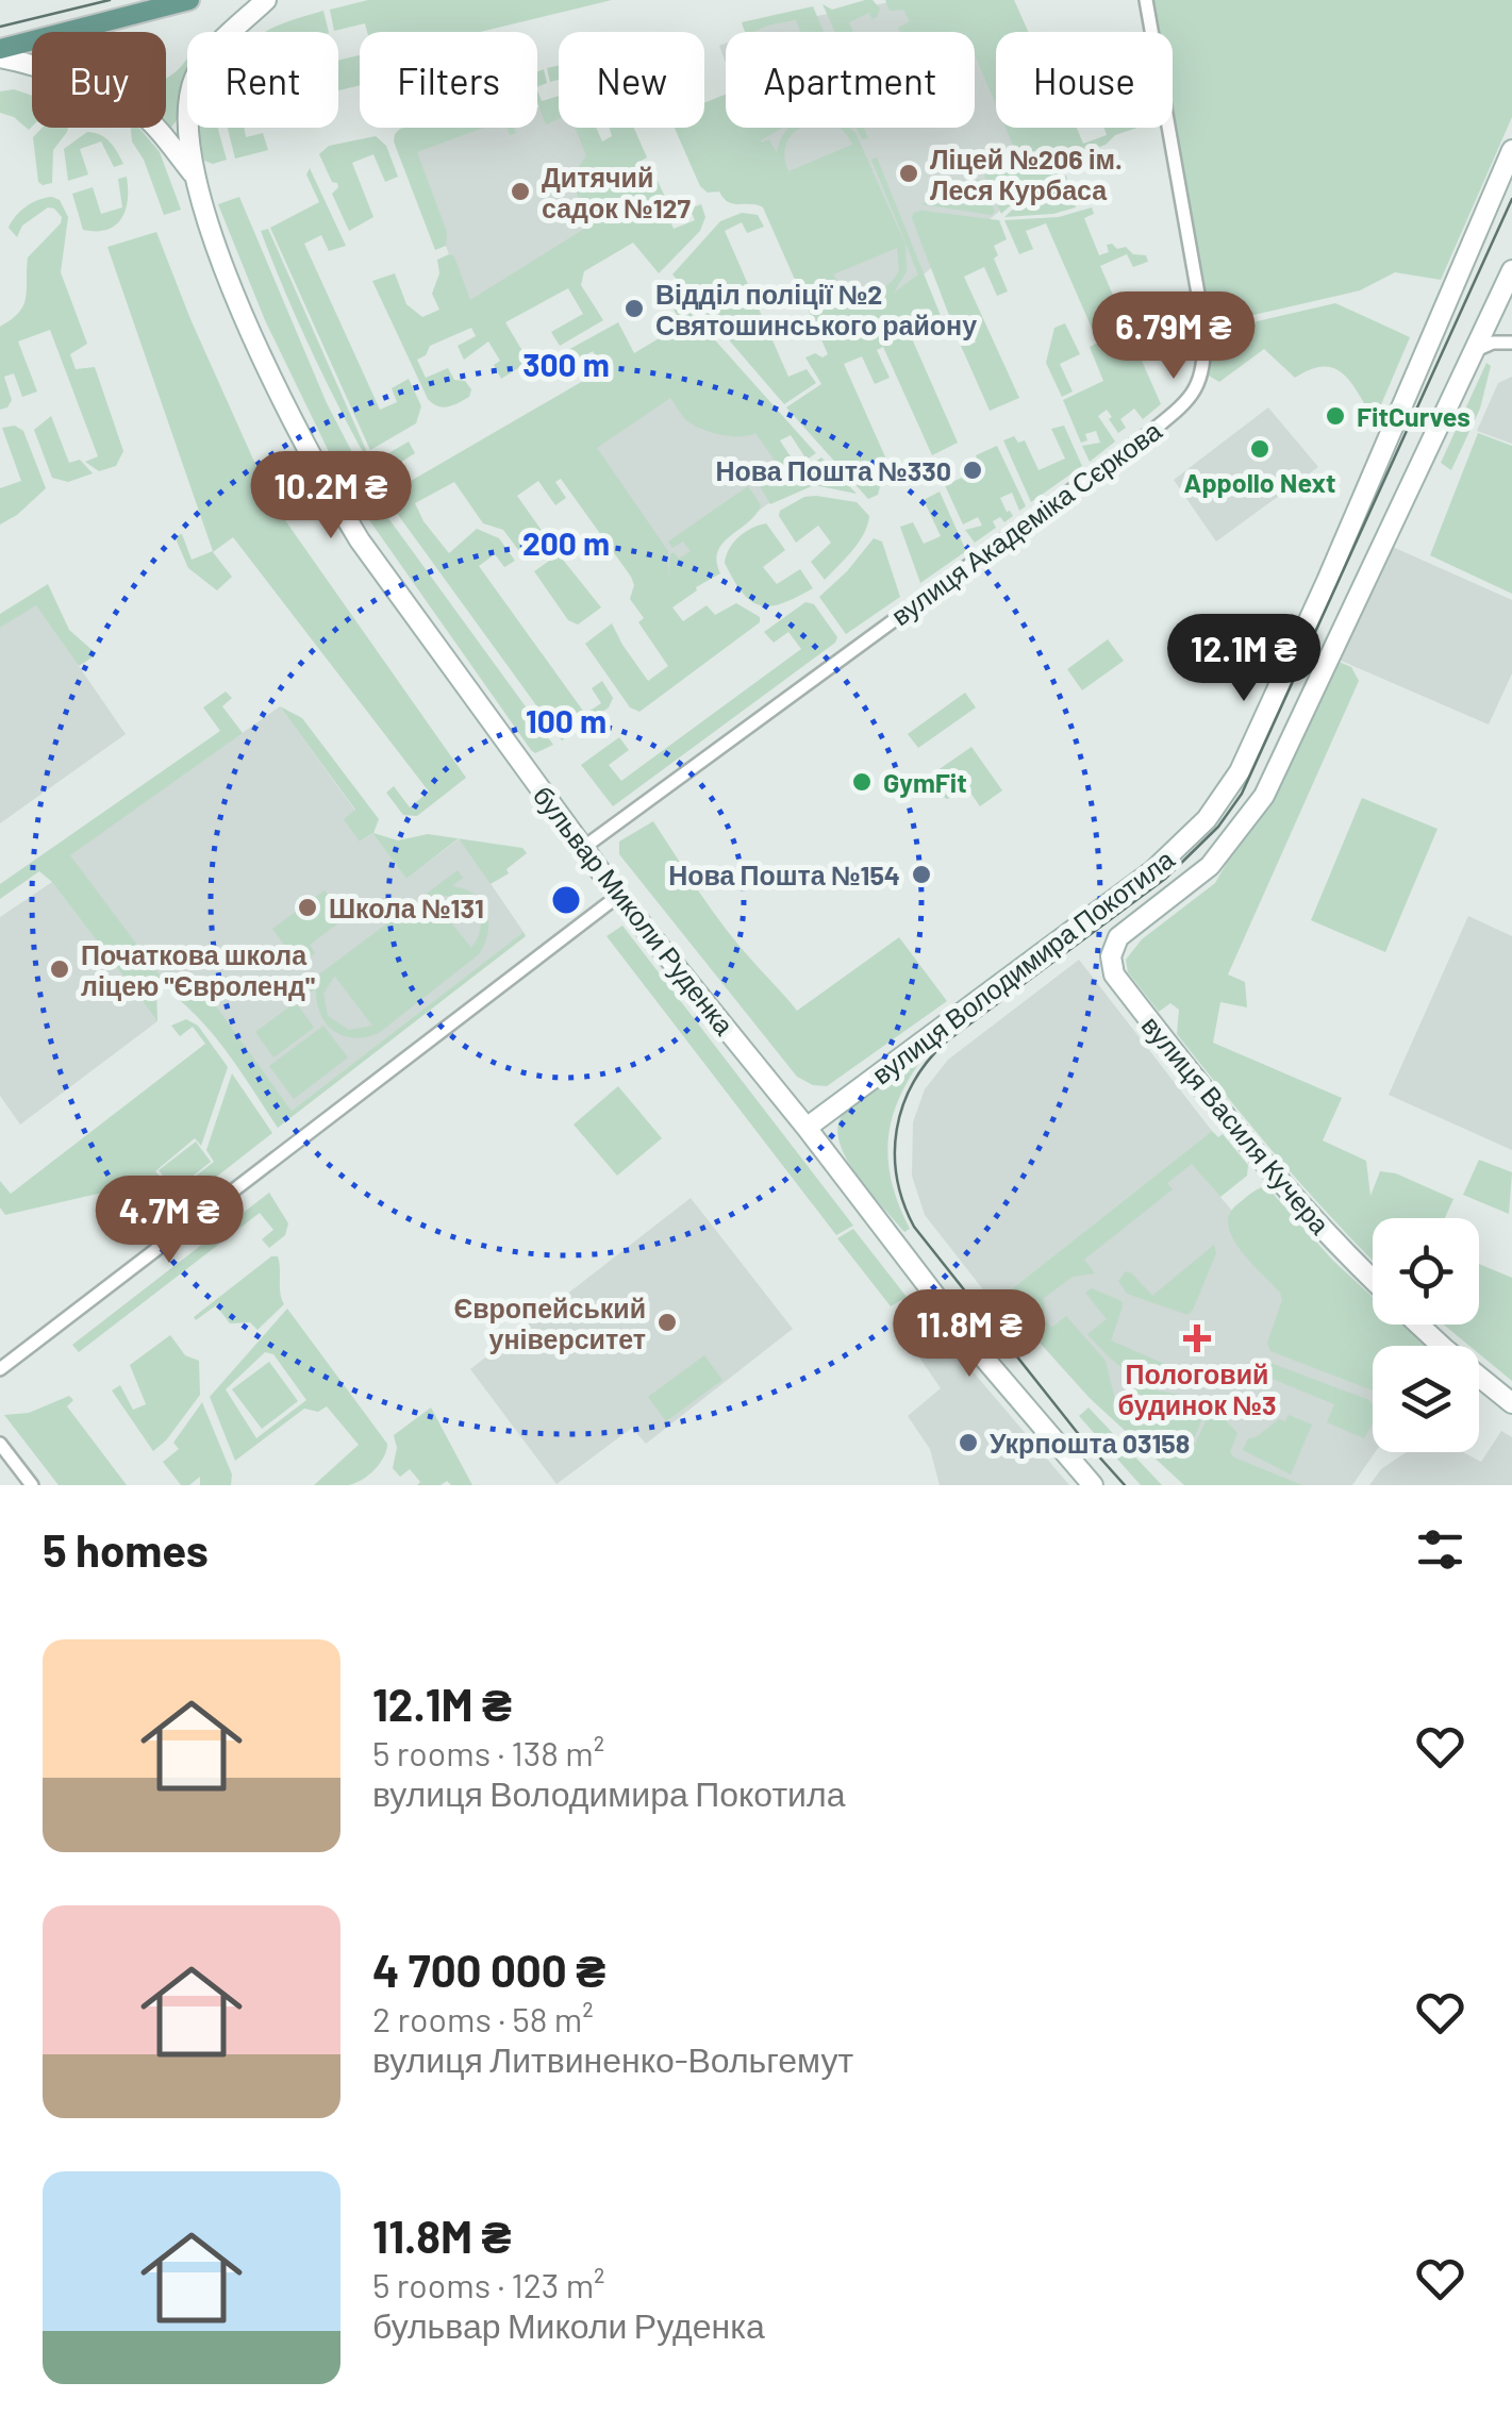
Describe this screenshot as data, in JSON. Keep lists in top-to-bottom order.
{
  "streets": {
    "street": [
      "вулиця Академіка Сєркова",
      "бульвар Миколи Руденка",
      "вулиця Володимира Покотила",
      "вулиця Василя Кучера"
    ]
  },
  "crossings": [
    ["вулиця Академіка Сєркова", "бульвар Миколи Руденка"],
    ["бульвар Миколи Руденка", "вулиця Володимира Покотила"],
    ["вулиця Володимира Покотила", "вулиця Василя Кучера"]
  ],
  "places": {
    "other": [
      "Ліцей №206 ім. Леся Курбаса",
      "Дитячий садок №127",
      "Відділ поліції №2 Святошинського району",
      "FitCurves",
      "Appollo Next",
      "Нова Пошта №330",
      "GymFit",
      "Нова Пошта №154",
      "Школа №131",
      "Початкова школа ліцею \"Євроленд\"",
      "Європейський університет",
      "Укрпошта 03158"
    ],
    "health": ["Пологовий будинок №3"]
  },
  "page": {
    "chip": [
      "Buy",
      "Rent",
      "Filters",
      "New",
      "Apartment",
      "House"
    ],
    "price": [
      "6.79M ₴",
      "10.2M ₴",
      "12.1M ₴",
      "4.7M ₴",
      "11.8M ₴"
    ],
    "heading": "5 homes",
    "list": [
      {
        "name": "12.1M ₴",
        "note": "5 rooms · 138 m² · вулиця Володимира Покотила"
      },
      {
        "name": "4 700 000 ₴",
        "note": "2 rooms · 58 m² · вулиця Литвиненко-Вольгемут"
      },
      {
        "name": "11.8M ₴",
        "note": "5 rooms · 123 m² · бульвар Миколи Руденка"
      }
    ]
  },
  "rings": ["300 m", "200 m", "100 m"]
}
